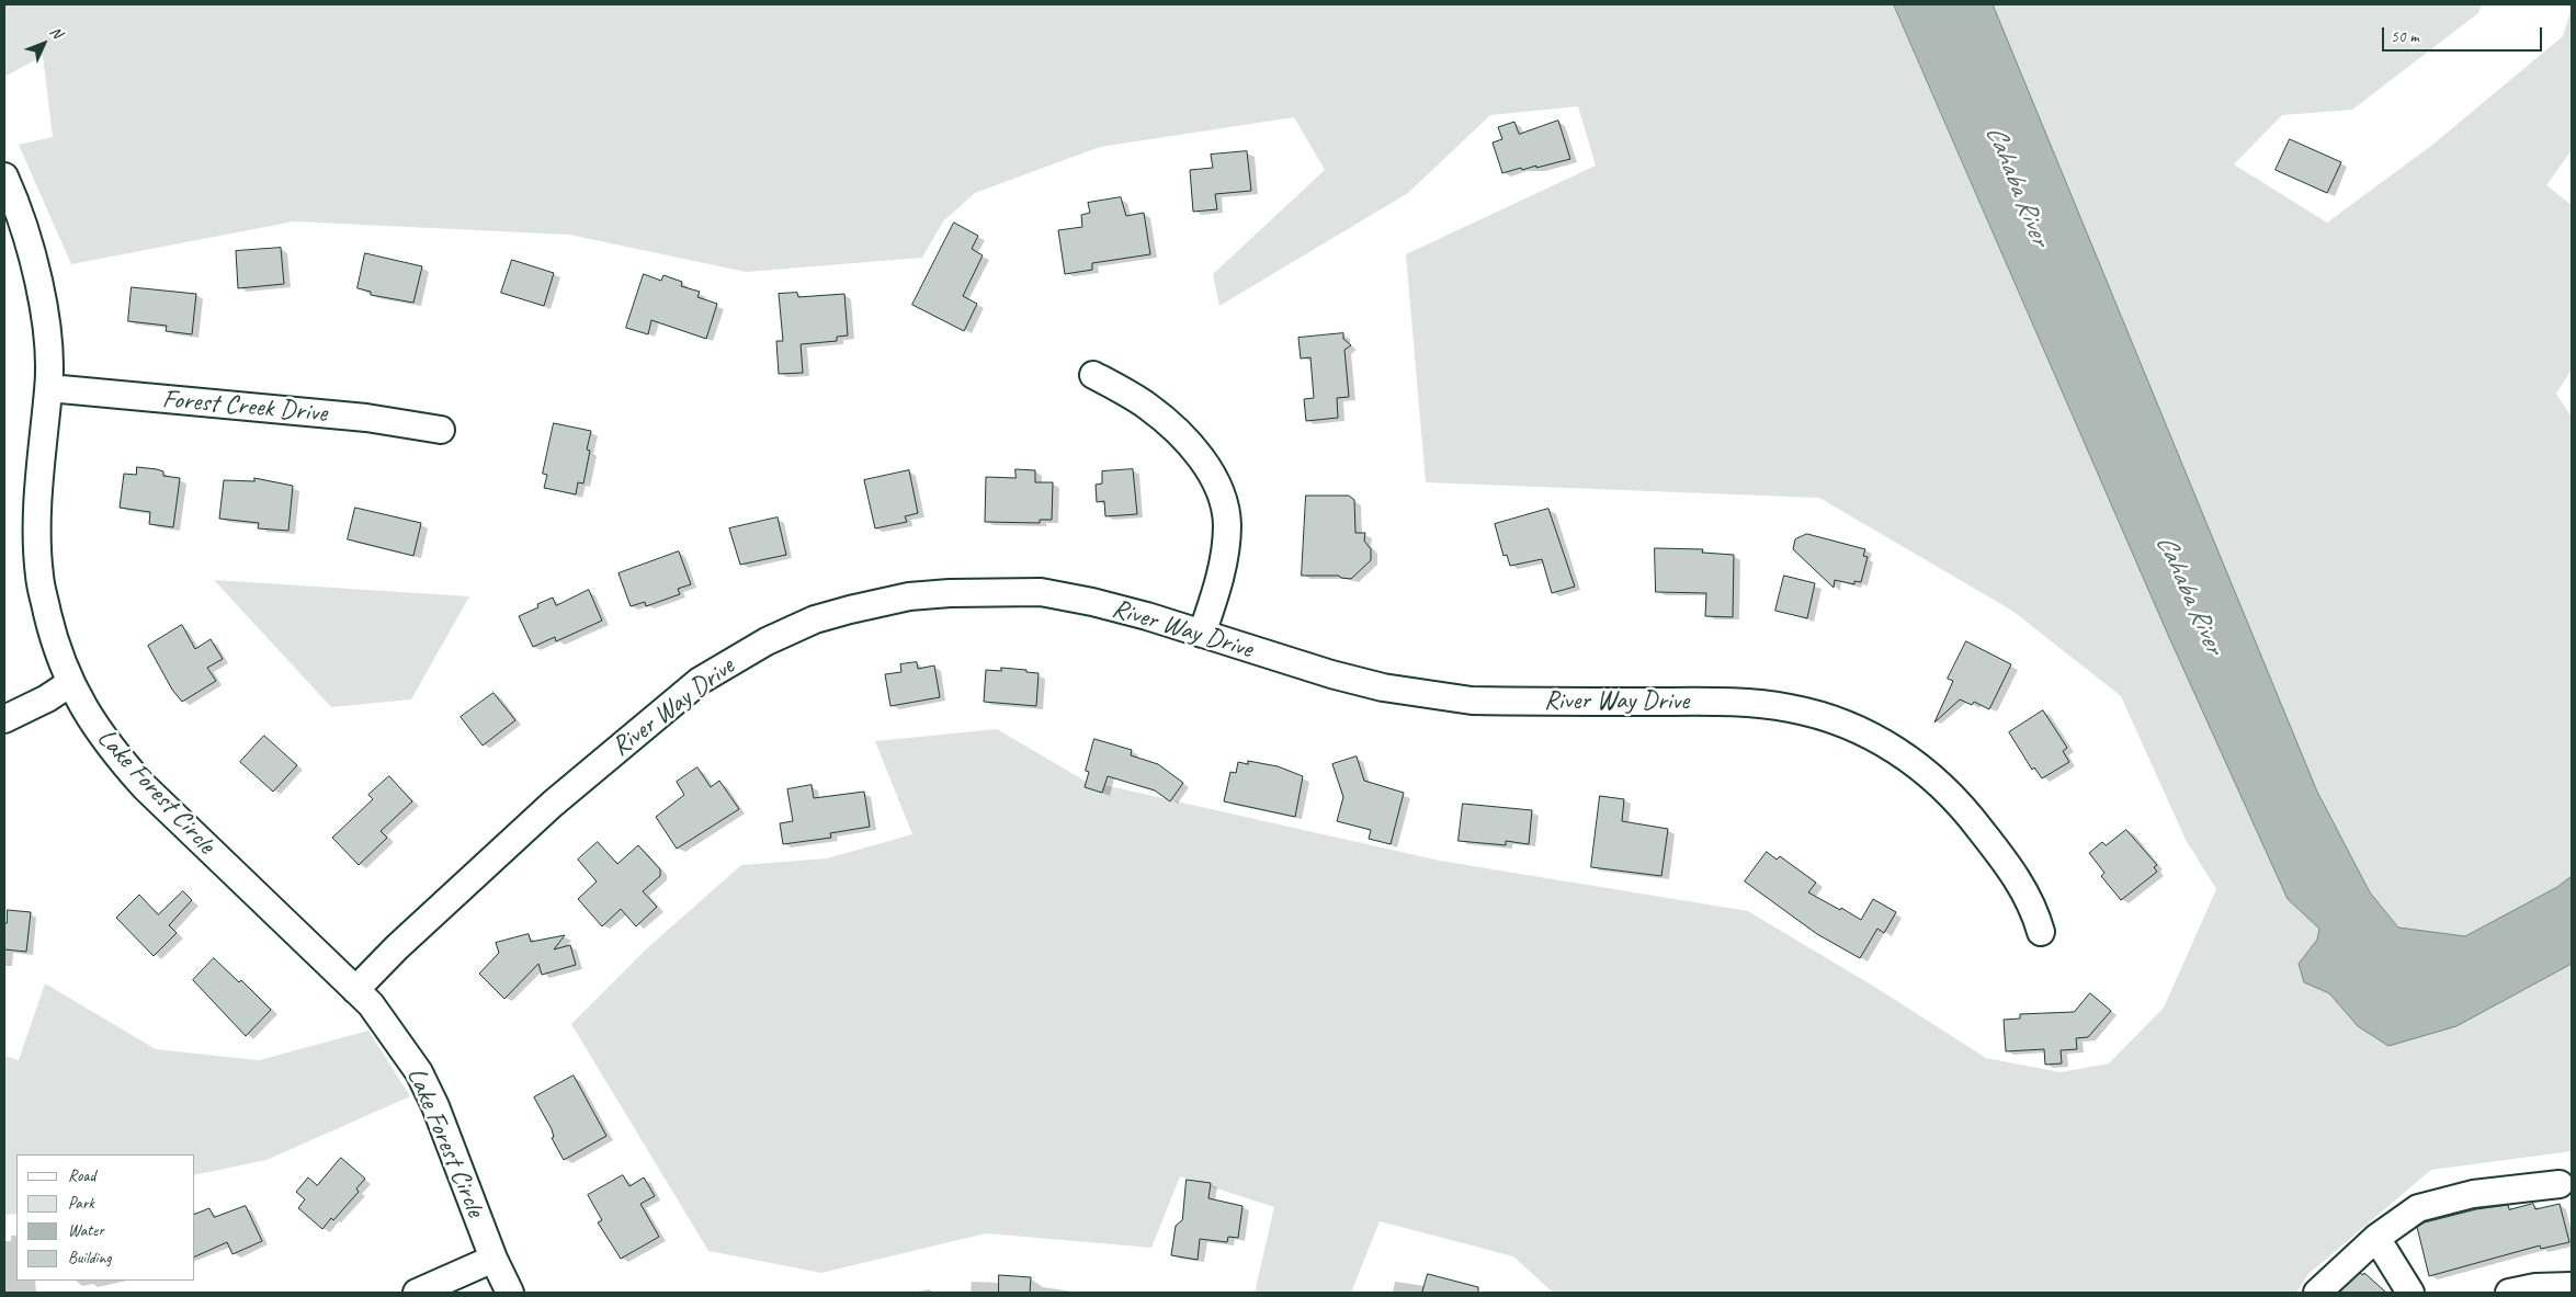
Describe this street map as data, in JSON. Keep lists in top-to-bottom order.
{
  "streets": {
    "street": ["Forest Creek Drive", "River Way Drive", "Lake Forest Circle"]
  },
  "crossings": [
    ["Forest Creek Drive", "Lake Forest Circle"],
    ["River Way Drive", "Lake Forest Circle"]
  ],
  "water": ["Cahaba River"],
  "legend": [
    "Road",
    "Park",
    "Water",
    "Building"
  ],
  "scale_bar": "50 m",
  "north": "top right"
}
